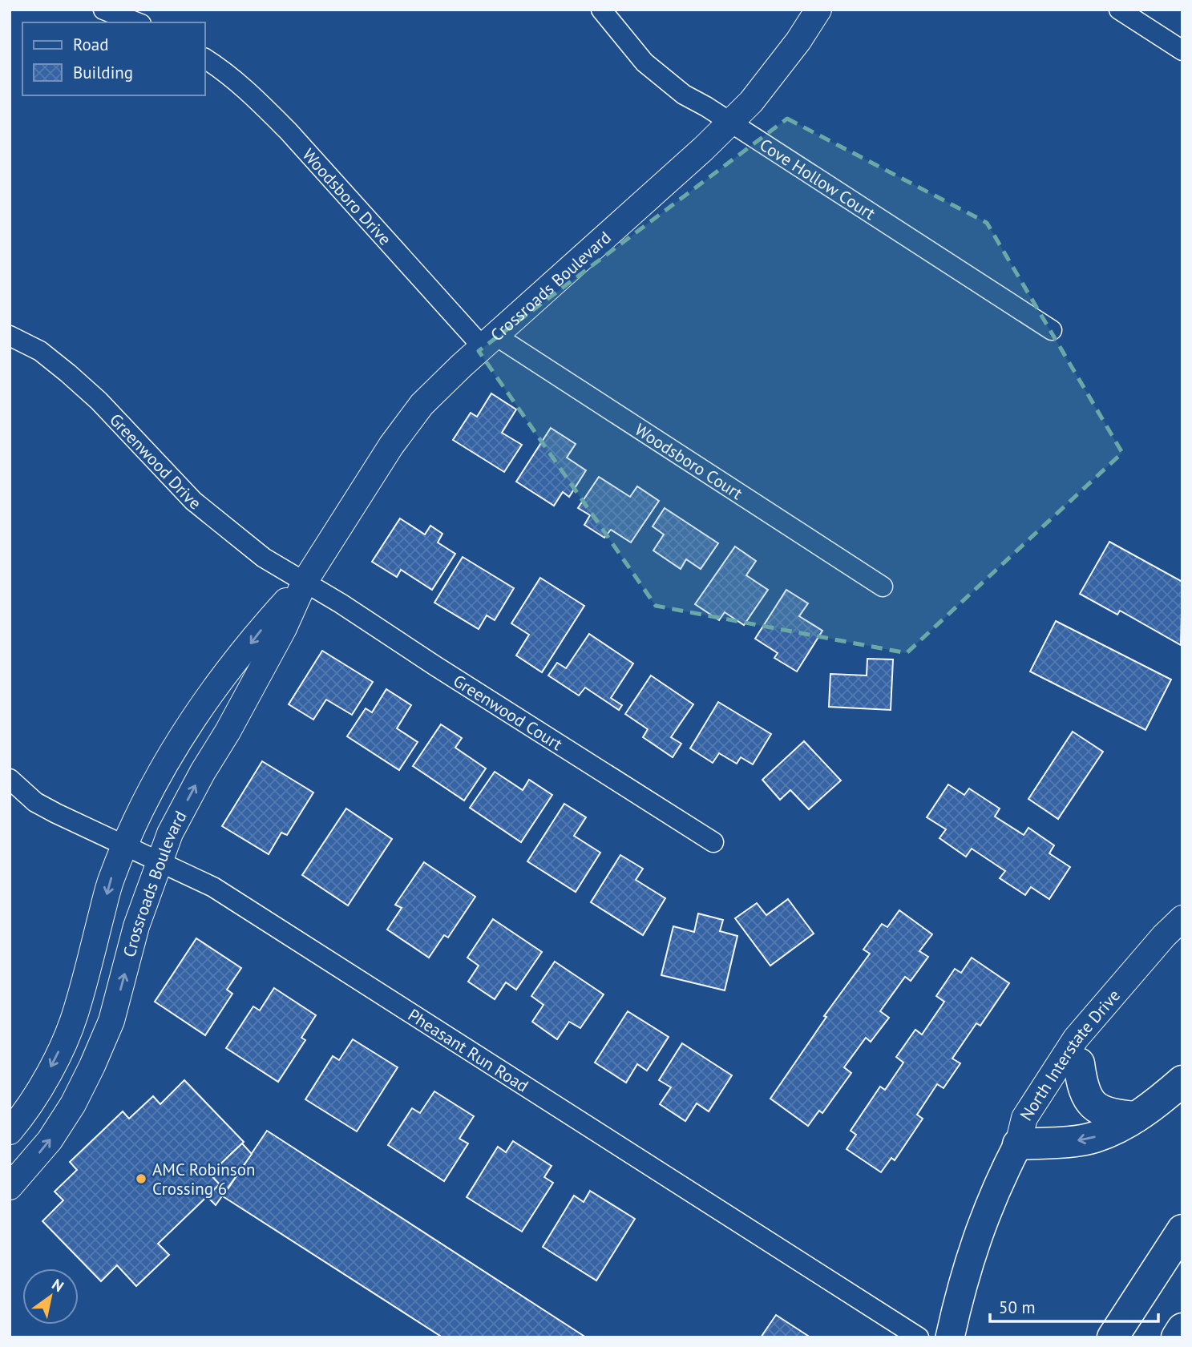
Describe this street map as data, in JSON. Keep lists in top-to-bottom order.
{
  "streets": {
    "main road": ["North Interstate Drive"],
    "street": [
      "Cove Hollow Court",
      "Woodsboro Drive",
      "Crossroads Boulevard",
      "Greenwood Drive",
      "Woodsboro Court",
      "Greenwood Court",
      "Pheasant Run Road"
    ]
  },
  "crossings": [
    ["Cove Hollow Court", "Crossroads Boulevard"],
    ["Woodsboro Drive", "Crossroads Boulevard"],
    ["Woodsboro Drive", "Woodsboro Court"],
    ["Crossroads Boulevard", "Greenwood Drive"],
    ["Crossroads Boulevard", "Woodsboro Court"],
    ["Crossroads Boulevard", "Greenwood Court"],
    ["Crossroads Boulevard", "Pheasant Run Road"],
    ["Greenwood Drive", "Greenwood Court"]
  ],
  "places": ["AMC Robinson Crossing 6"],
  "legend": ["Road", "Building"],
  "scale_bar": "50 m",
  "north": "top right"
}
